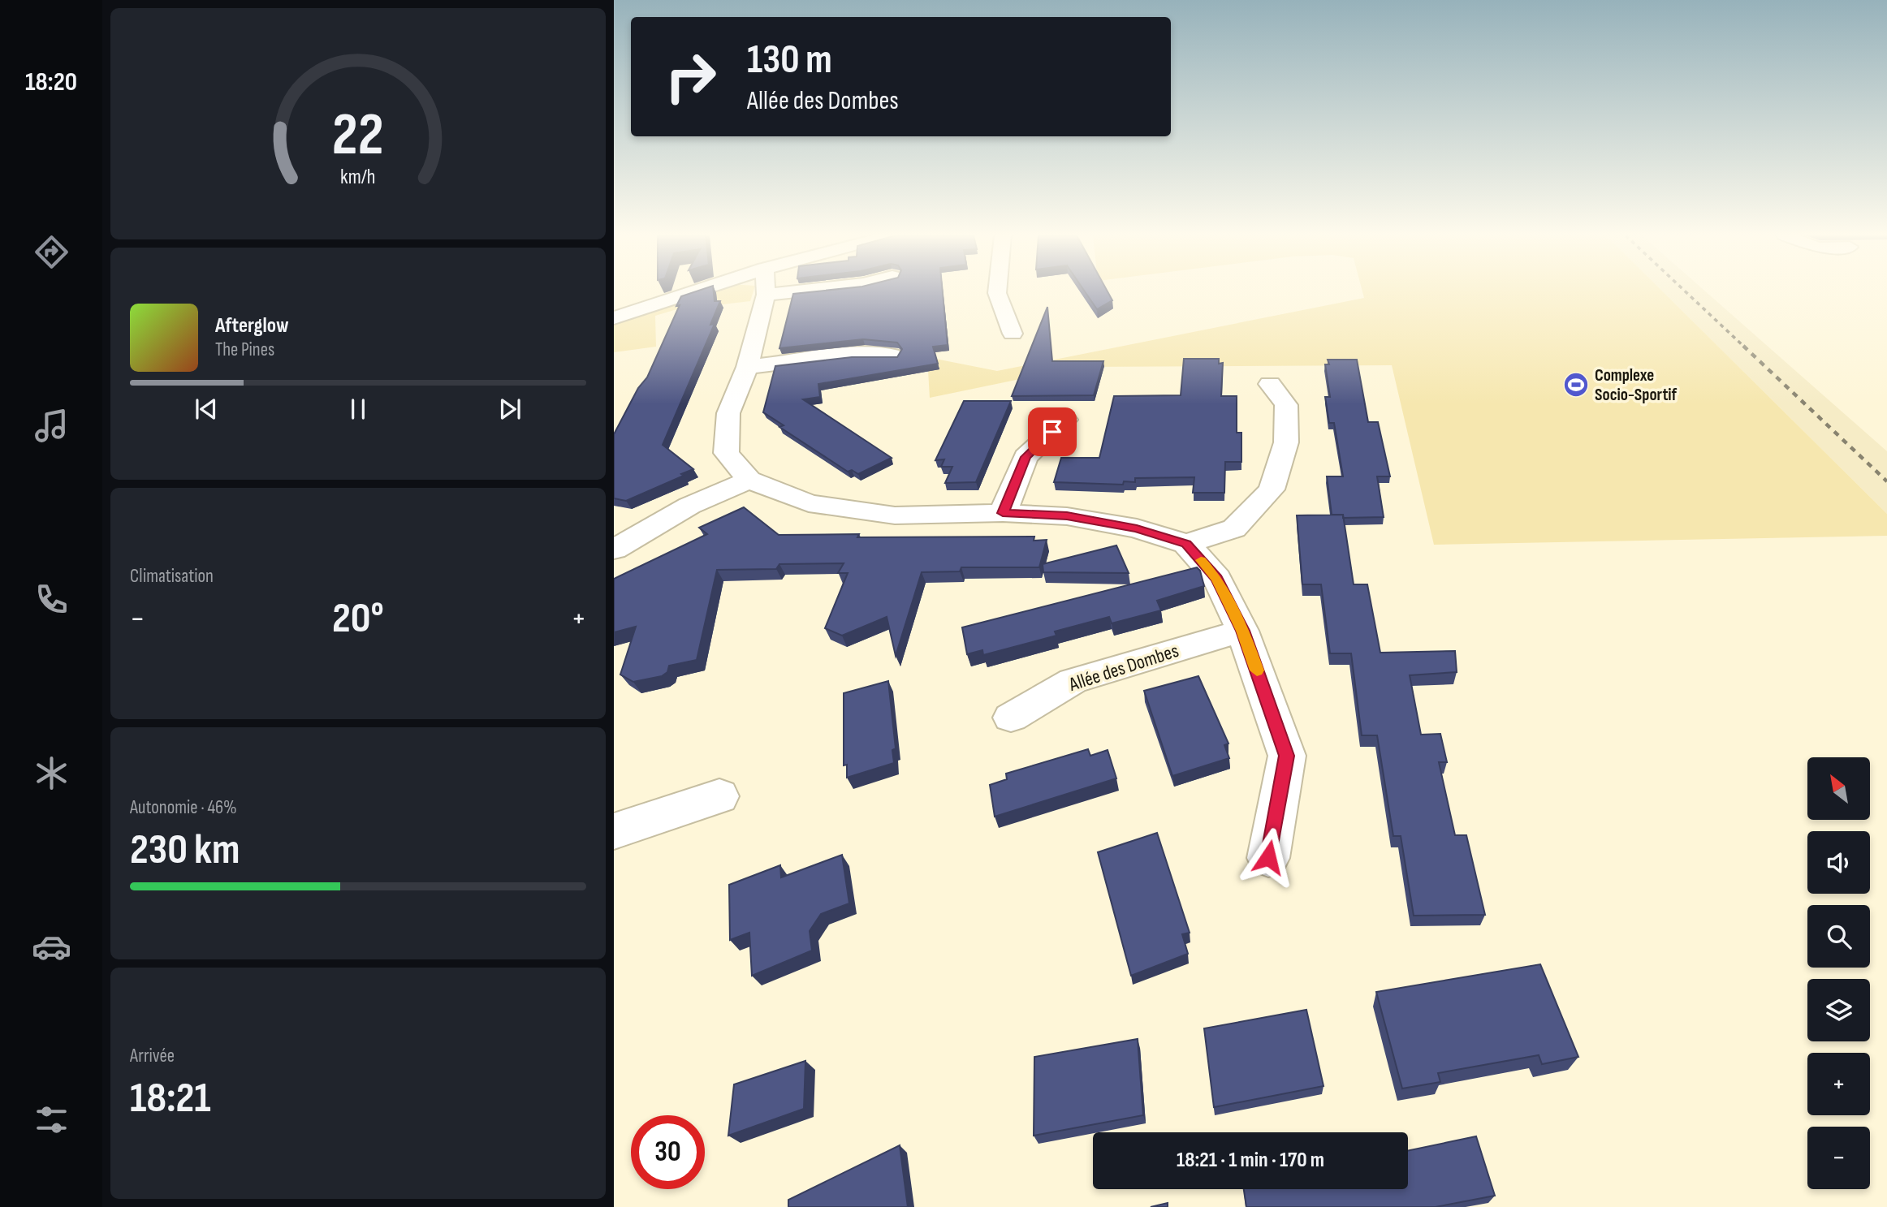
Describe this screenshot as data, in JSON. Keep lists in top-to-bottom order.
{
  "streets": {
    "street": ["Allée des Dombes"]
  },
  "places": {
    "sports": ["Complexe Socio-Sportif"]
  },
  "north": "top left",
  "page": {
    "tabs": "18:20",
    "turn": ["130 m", "Allée des Dombes"],
    "song": ["Afterglow", "The Pines"],
    "tile": [
      "Climatisation",
      ["Autonomie · 46%", "230 km"],
      ["Arrivée", "18:21"]
    ],
    "heat": ["−", "20°", "+"],
    "map_buttons": ["+", "−"],
    "limit": "30",
    "trip": "18:21 · 1 min · 170 m",
    "gauge": ["22", "km/h"]
  }
}
